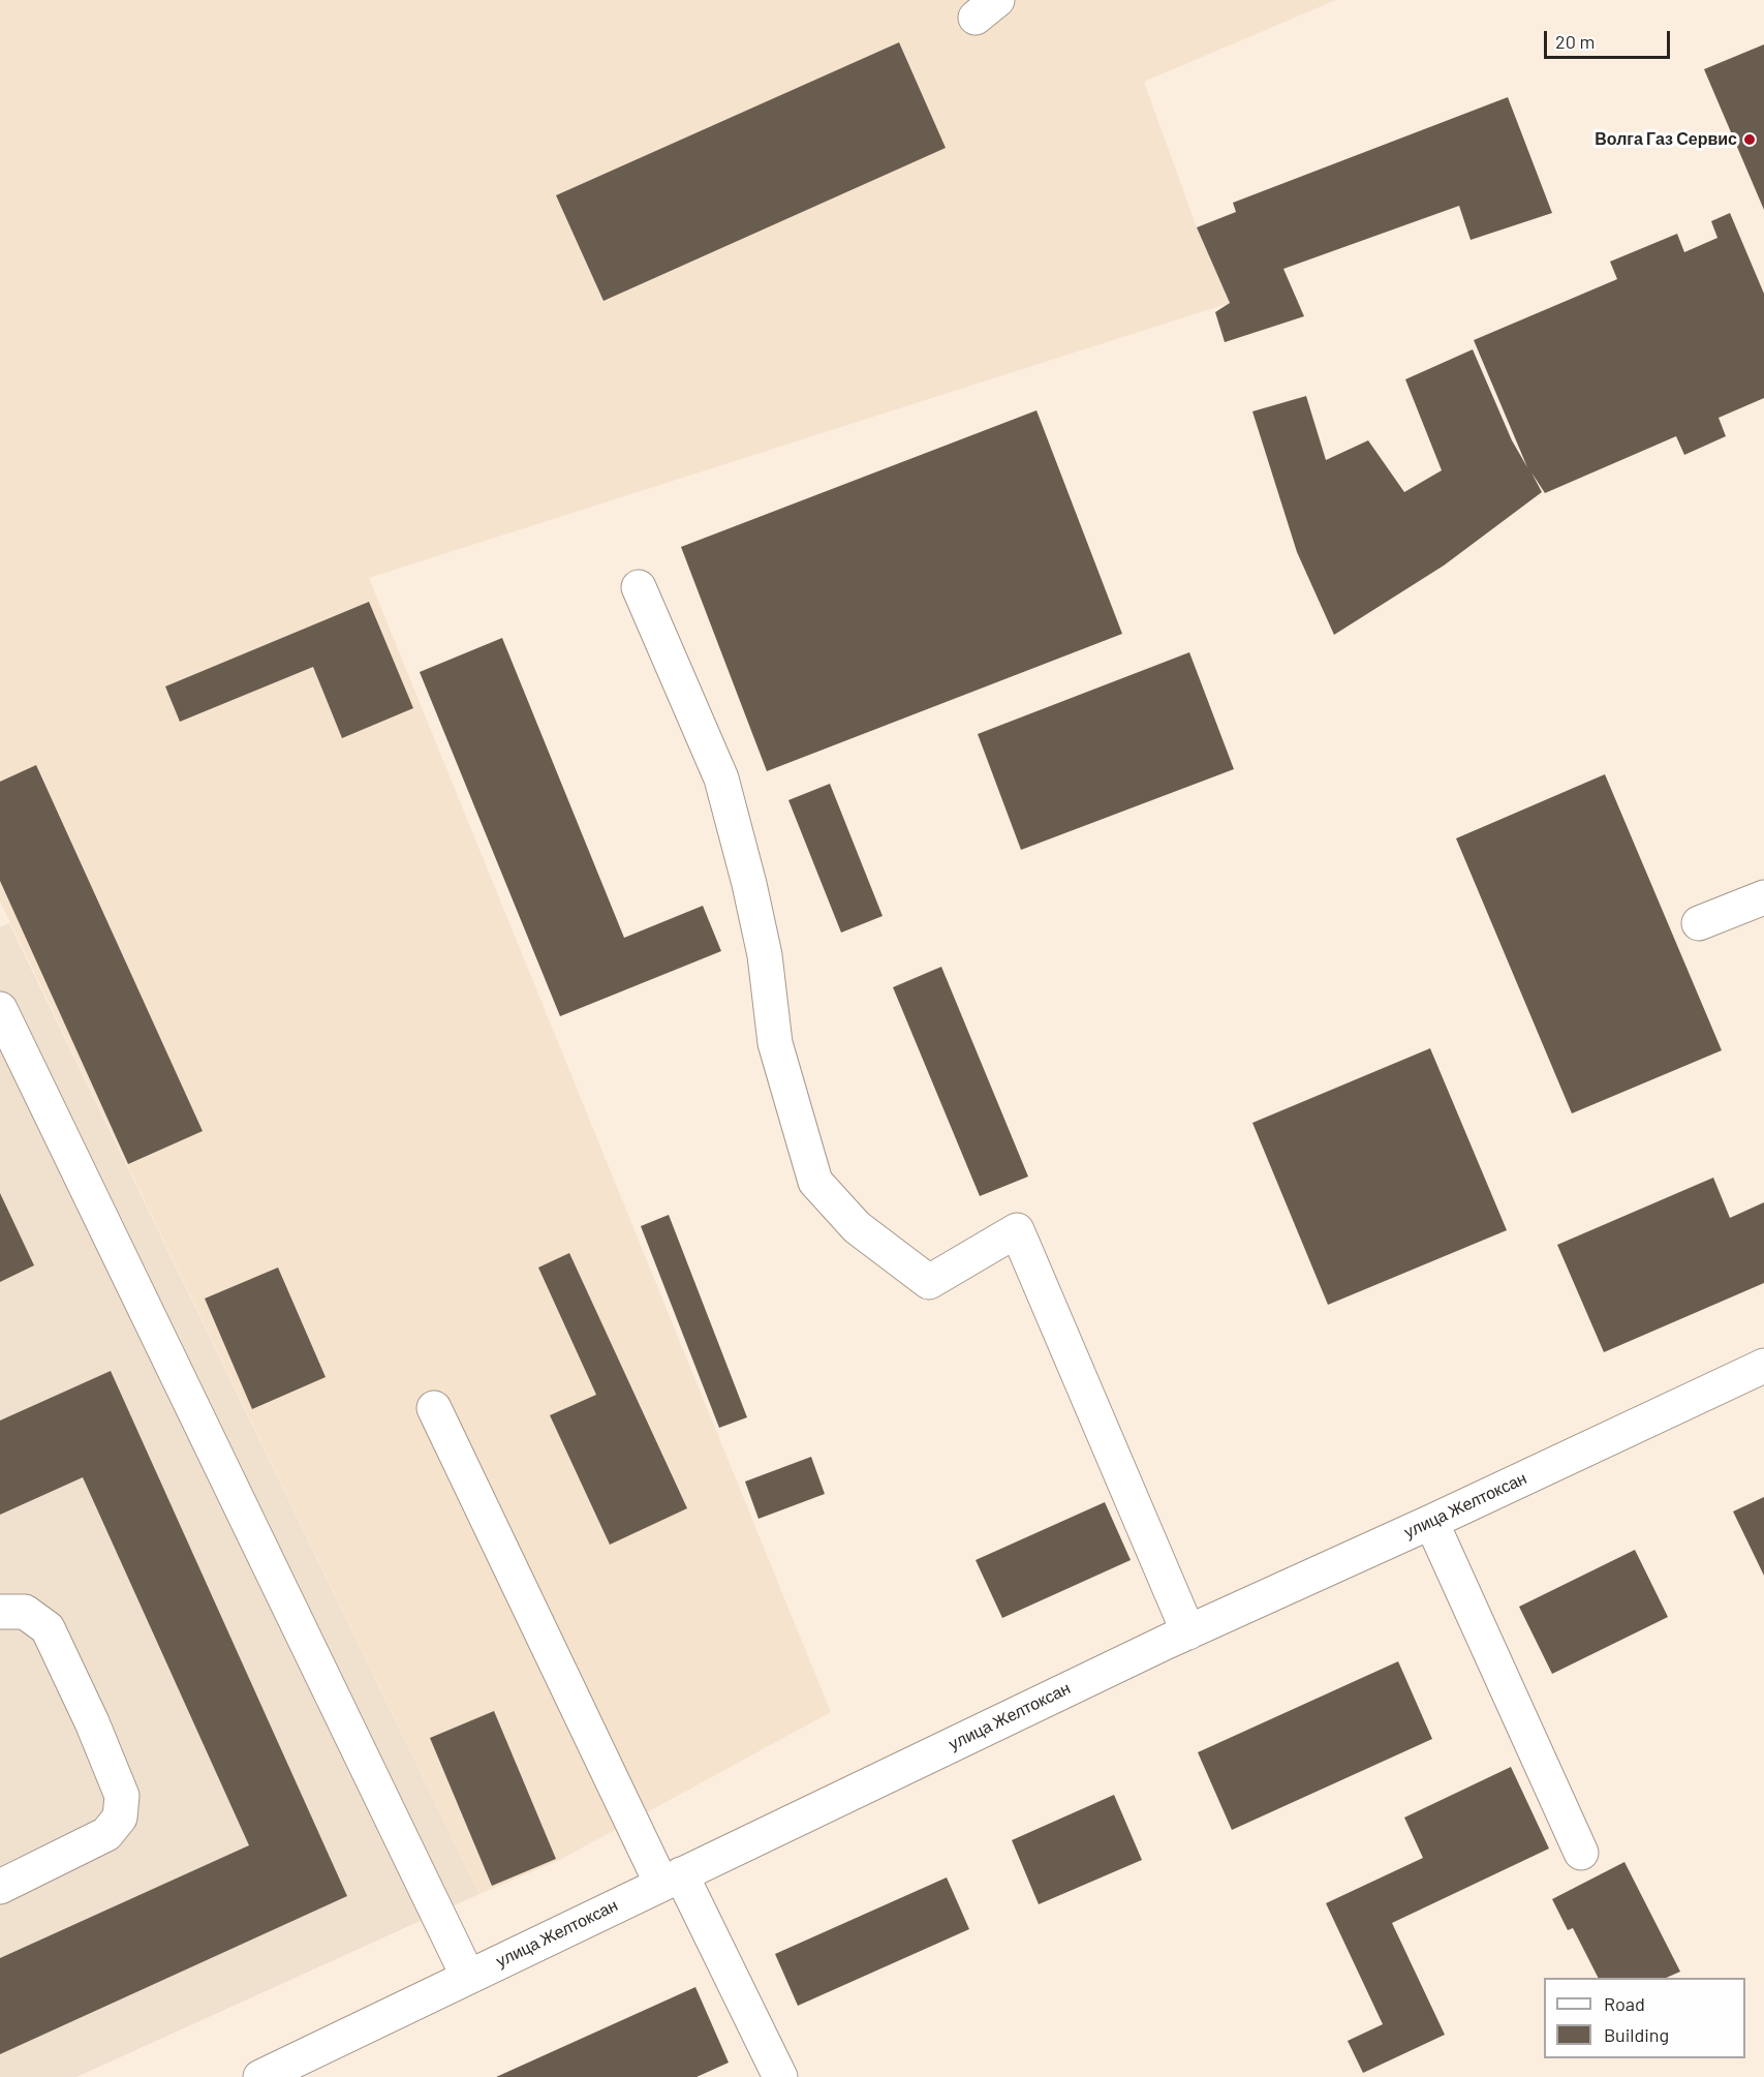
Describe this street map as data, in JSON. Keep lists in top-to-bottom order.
{
  "streets": {
    "street": ["улица Желтоксан"]
  },
  "places": ["Волга Газ Сервис"],
  "legend": ["Road", "Building"],
  "scale_bar": "20 m"
}
